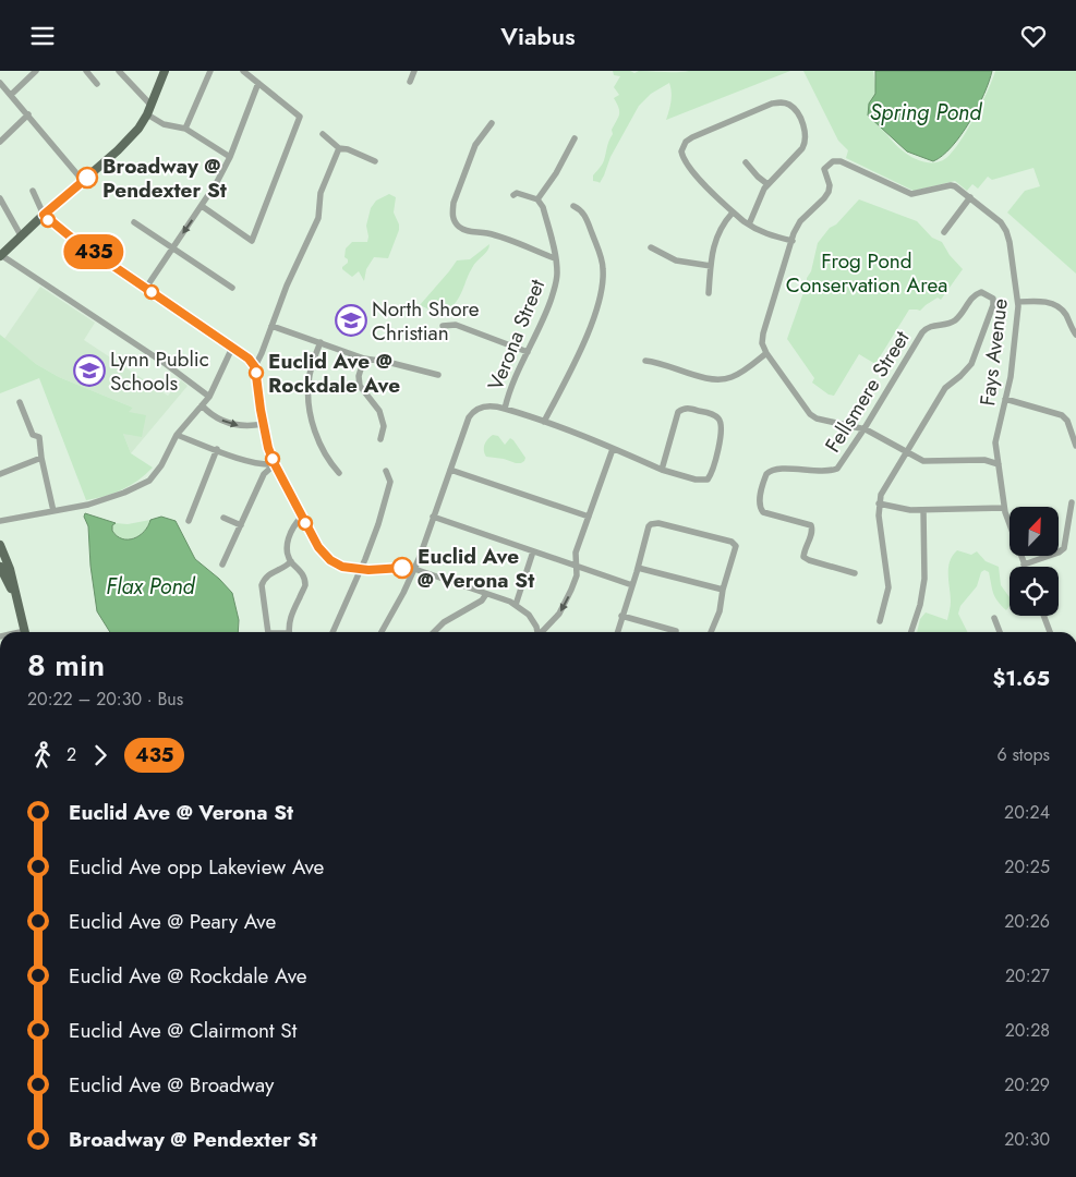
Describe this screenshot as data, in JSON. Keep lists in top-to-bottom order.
{
  "streets": {
    "street": ["Verona Street", "Fays Avenue", "Fellsmere Street"]
  },
  "water": ["Spring Pond", "Flax Pond"],
  "parks": ["Frog Pond Conservation Area"],
  "places": {
    "other": ["Broadway @ Pendexter St", "Euclid Ave @ Rockdale Ave", "Euclid Ave @ Verona St"],
    "school or university": ["North Shore Christian", "Lynn Public Schools"]
  },
  "lines": ["bus line 435"],
  "north": "top right",
  "page": {
    "header": "Viabus",
    "on_map": "435",
    "heading": ["8 min", "20:22 – 20:30 · Bus", "$1.65"],
    "legs": ["2", "435", "6 stops"],
    "list": [
      {
        "name": "Euclid Ave @ Verona St",
        "value": "20:24"
      },
      {
        "name": "Euclid Ave opp Lakeview Ave",
        "value": "20:25"
      },
      {
        "name": "Euclid Ave @ Peary Ave",
        "value": "20:26"
      },
      {
        "name": "Euclid Ave @ Rockdale Ave",
        "value": "20:27"
      },
      {
        "name": "Euclid Ave @ Clairmont St",
        "value": "20:28"
      },
      {
        "name": "Euclid Ave @ Broadway",
        "value": "20:29"
      },
      {
        "name": "Broadway @ Pendexter St",
        "value": "20:30"
      }
    ]
  }
}
